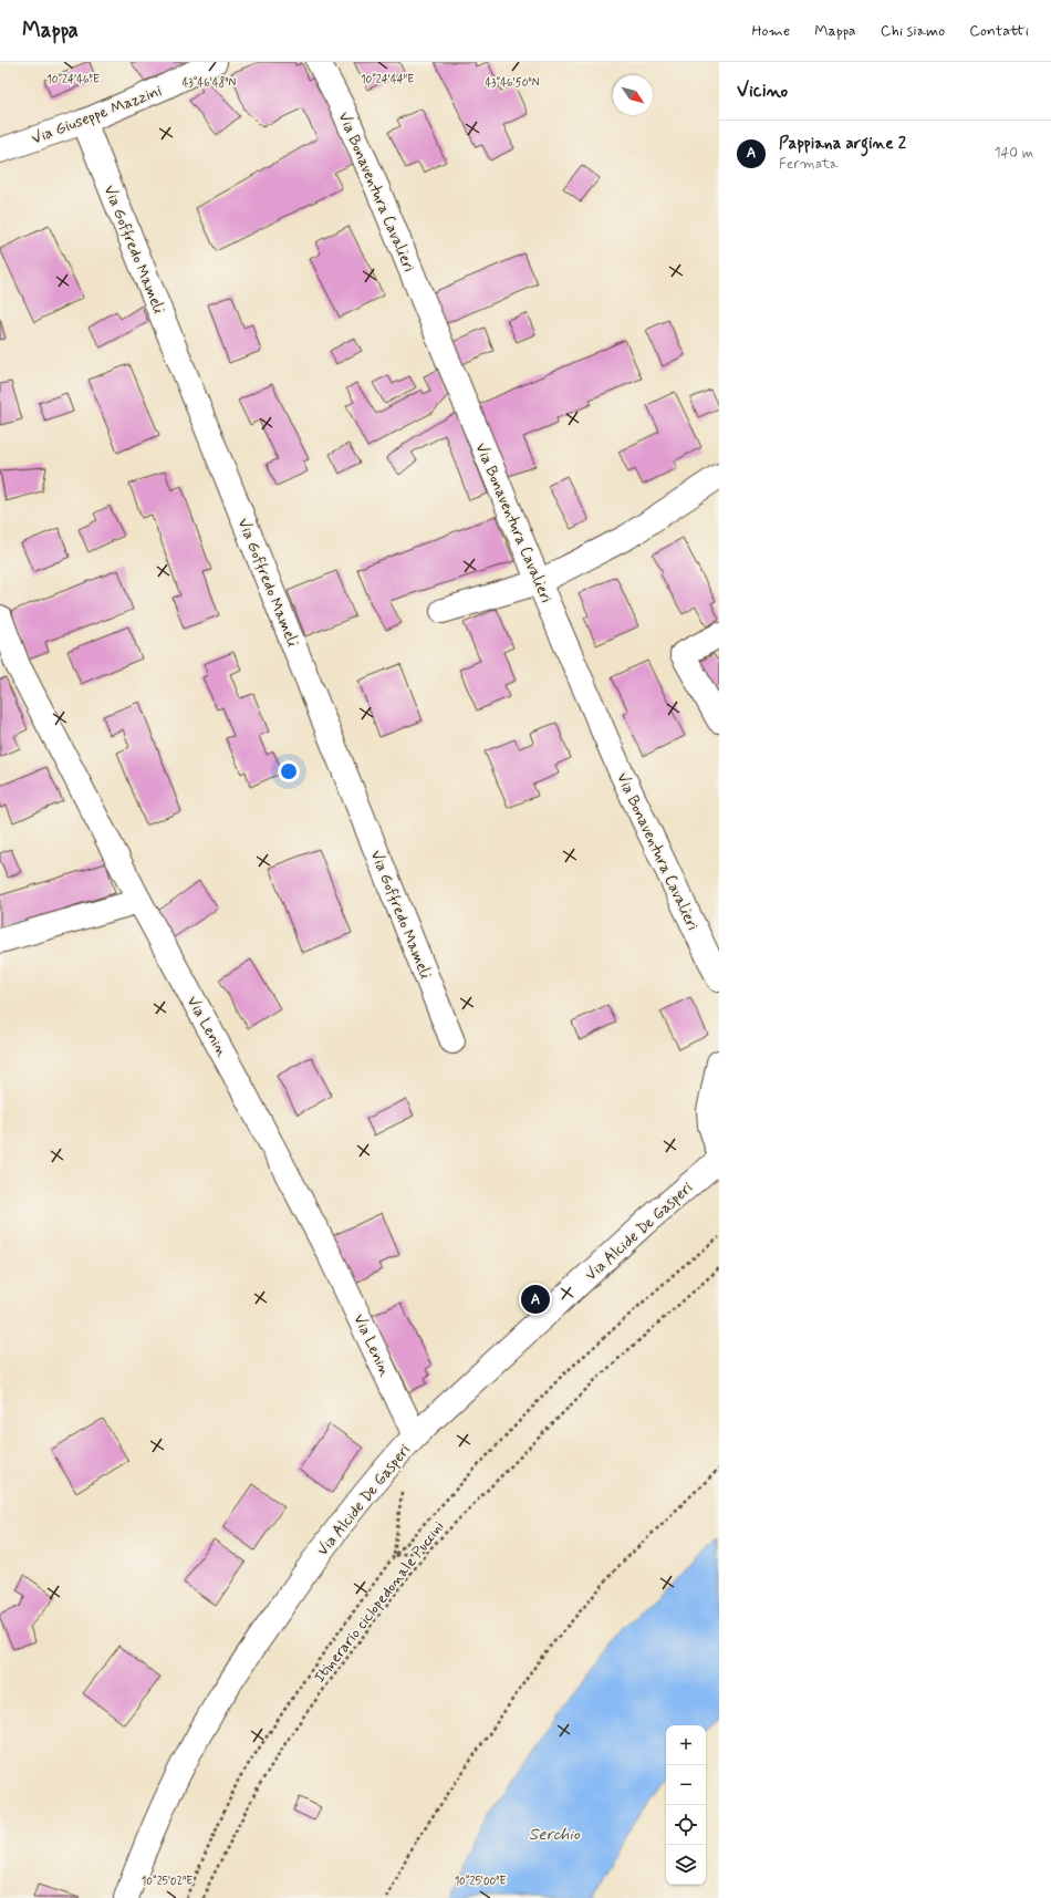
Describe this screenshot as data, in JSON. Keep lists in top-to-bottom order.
{
  "streets": {
    "street": [
      "Via Giuseppe Mazzini",
      "Via Bonaventura Cavalieri",
      "Via Goffredo Mameli",
      "Via Lenin",
      "Via Alcide De Gasperi"
    ],
    "path": ["Itinerario ciclopedonale Puccini"]
  },
  "crossings": [
    ["Via Giuseppe Mazzini", "Via Goffredo Mameli"],
    ["Via Lenin", "Via Alcide De Gasperi"]
  ],
  "water": ["Serchio"],
  "north": "bottom right",
  "page": {
    "header": "Mappa",
    "nav": [
      "Home",
      "Mappa",
      "Chi siamo",
      "Contatti"
    ],
    "heading": "Vicino",
    "list": [
      {
        "mark": "A",
        "name": "Pappiana argine 2",
        "note": "Fermata",
        "value": "140 m"
      }
    ],
    "pins": "A",
    "map_buttons": ["+", "−"]
  },
  "coordinates": [
    "10°24'46\"E",
    "10°24'44\"E",
    "43°46'48\"N",
    "43°46'50\"N",
    "10°25'02\"E",
    "10°25'00\"E"
  ]
}
